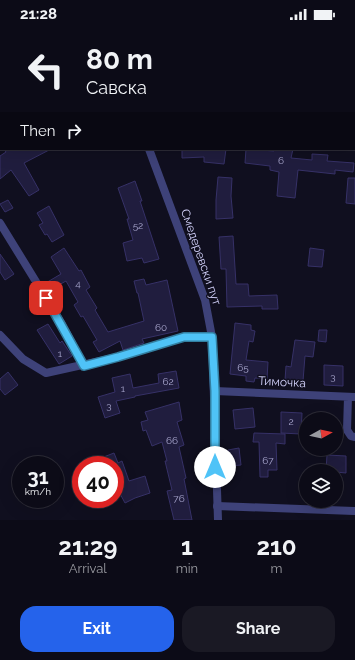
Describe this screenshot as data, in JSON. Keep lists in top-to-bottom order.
{
  "streets": {
    "street": ["Смедеревски пут", "Тимочка"]
  },
  "crossings": [
    ["Смедеревски пут", "Тимочка"]
  ],
  "house_numbers": [
    "6",
    "52",
    "4",
    "60",
    "1",
    "65",
    "3",
    "62",
    "1",
    "3",
    "2",
    "66",
    "67",
    "76"
  ],
  "north": "right",
  "page": {
    "status": "21:28",
    "turn": ["80 m", "Савска"],
    "then": "Then",
    "speed": "31 km/h",
    "limit": "40",
    "eta": [
      "21:29",
      "Arrival",
      "1",
      "min",
      "210",
      "m"
    ],
    "buttons": ["Exit", "Share"]
  }
}
